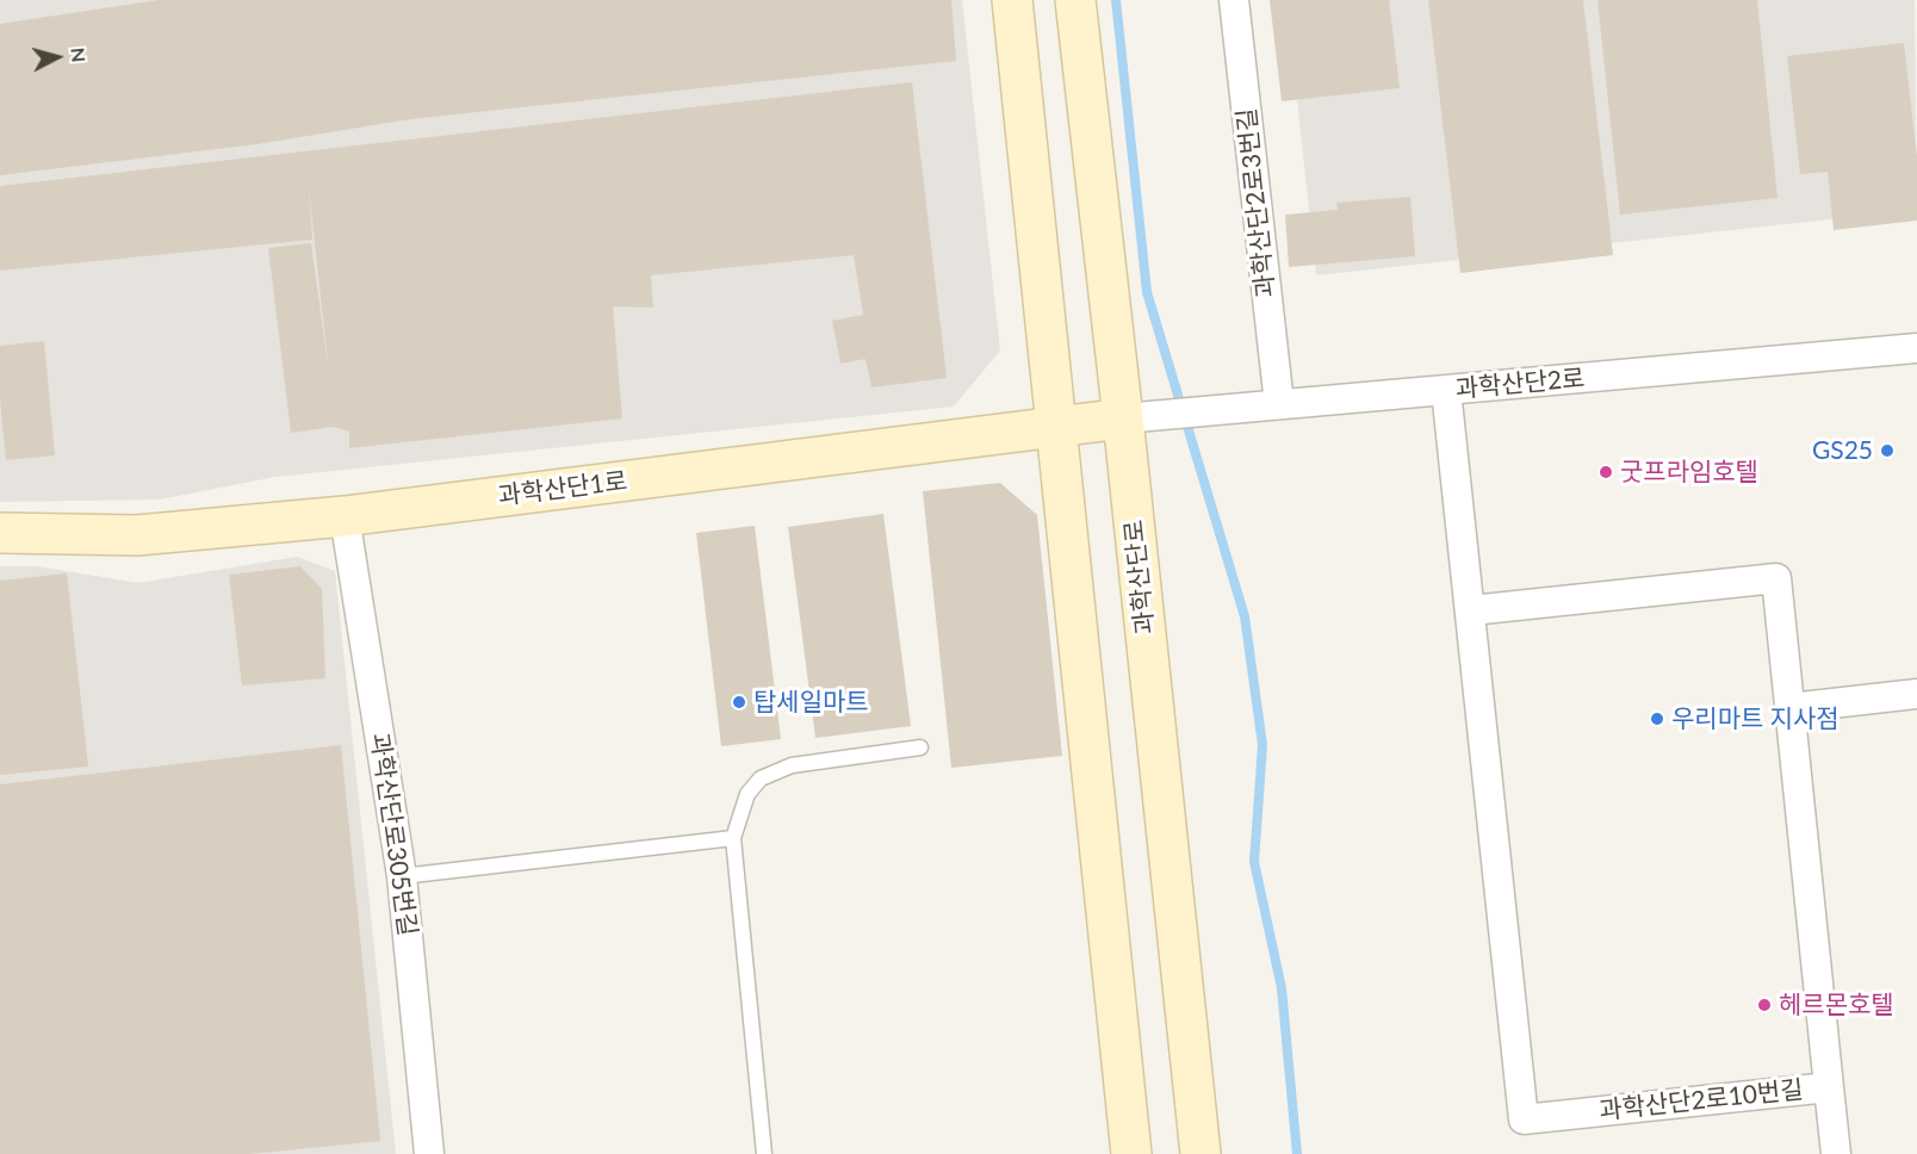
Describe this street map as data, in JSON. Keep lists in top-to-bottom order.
{
  "streets": {
    "main road": ["과학산단1로", "과학산단로"],
    "street": [
      "과학산단2로3번길",
      "과학산단2로",
      "과학산단로305번길",
      "과학산단2로10번길"
    ]
  },
  "crossings": [
    ["과학산단2로3번길", "과학산단2로"],
    ["과학산단2로", "과학산단1로"],
    ["과학산단2로", "과학산단로"],
    ["과학산단2로", "과학산단2로10번길"],
    ["과학산단1로", "과학산단로"],
    ["과학산단1로", "과학산단로305번길"]
  ],
  "places": [
    "GS25",
    "굿프라임호텔",
    "탑세일마트",
    "우리마트 지사점",
    "헤르몬호텔"
  ],
  "north": "right"
}
